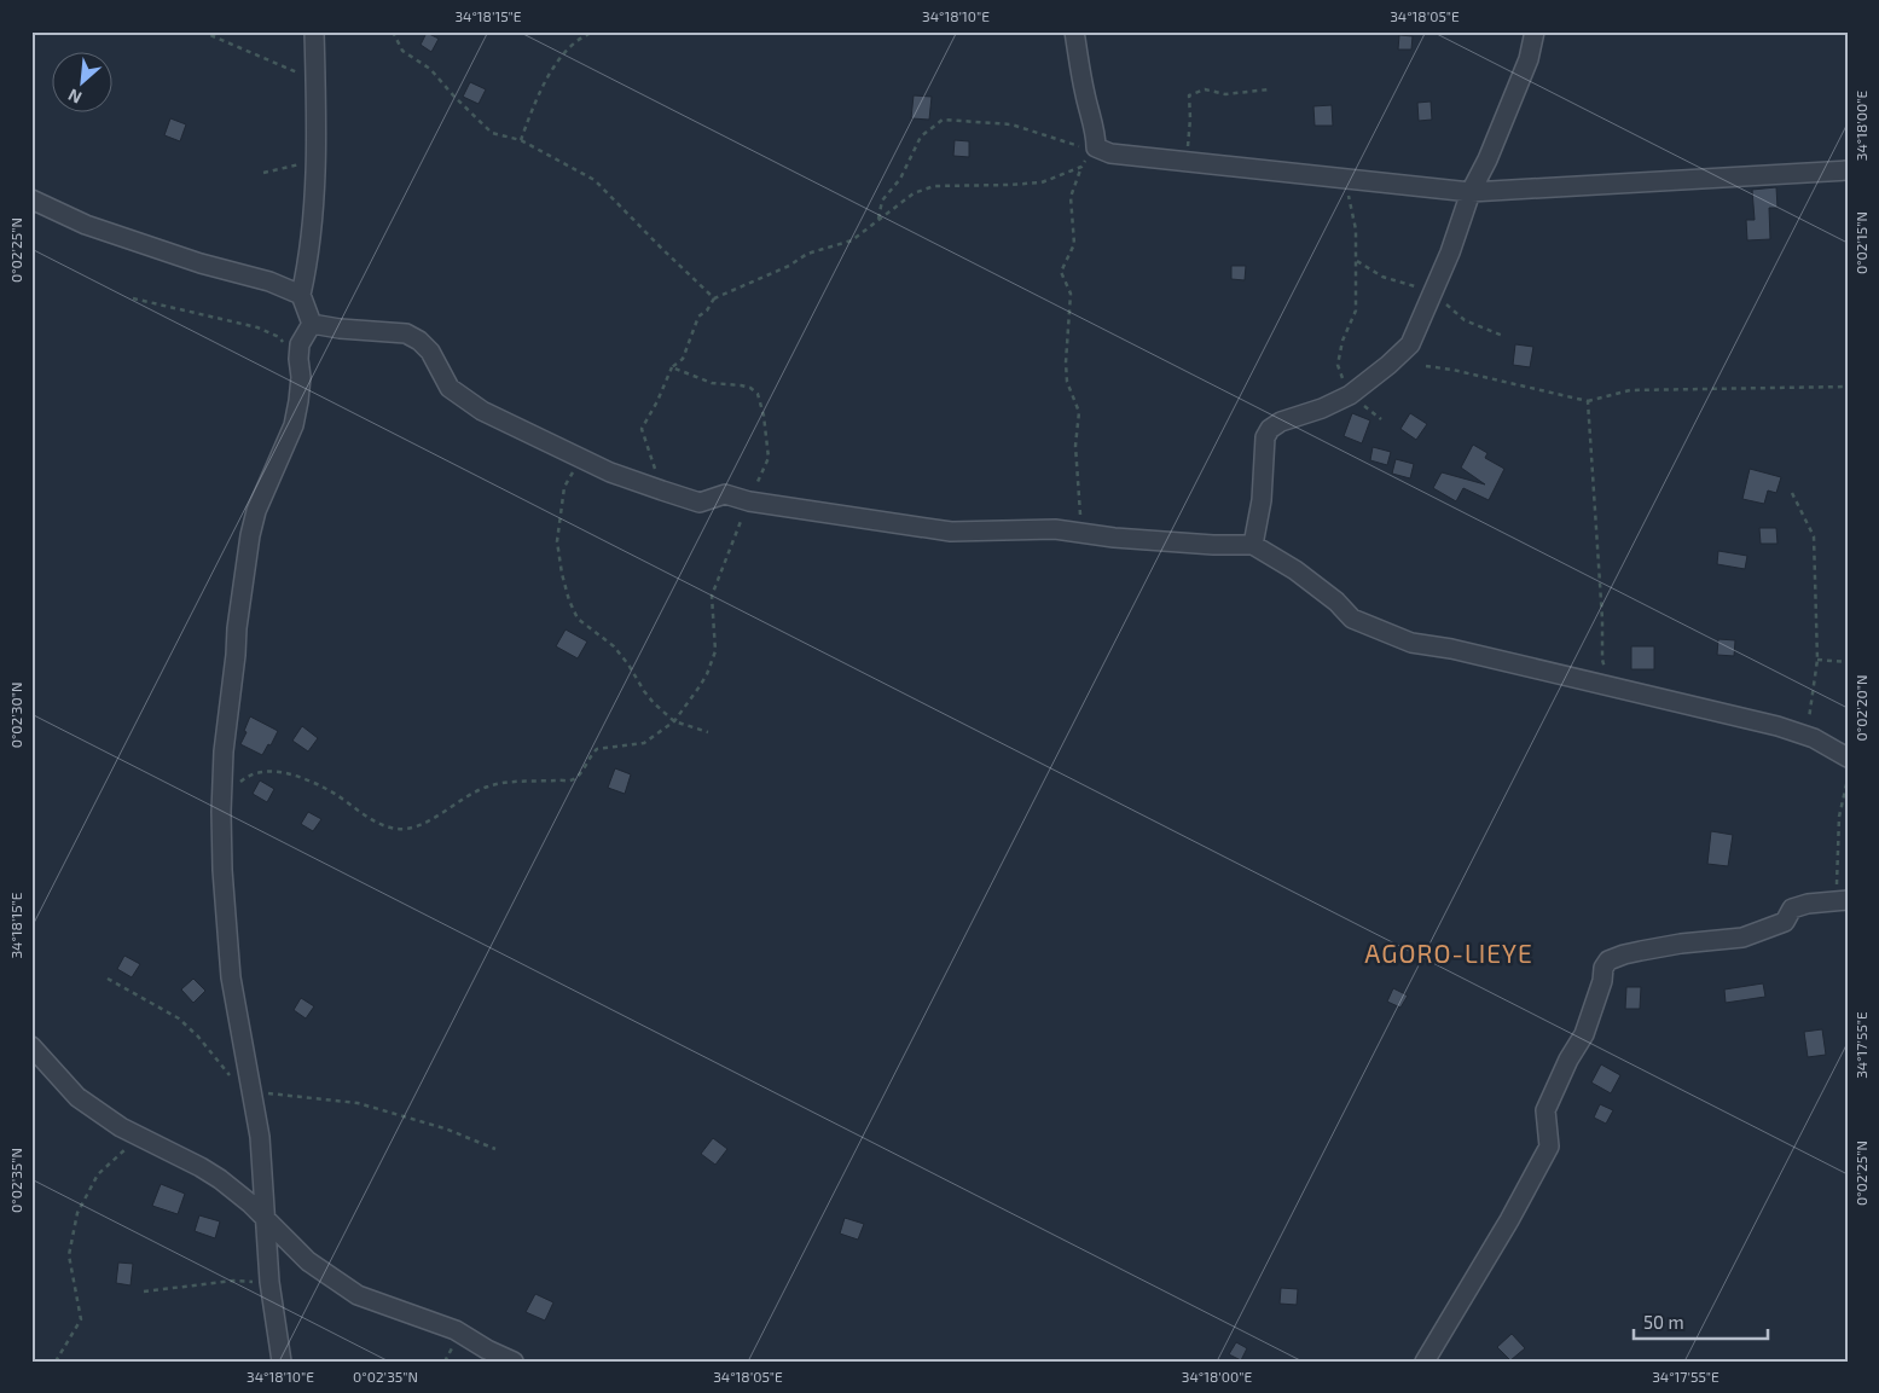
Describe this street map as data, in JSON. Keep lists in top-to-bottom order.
{
  "districts": ["AGORO-LIEYE"],
  "scale_bar": "50 m",
  "north": "bottom left",
  "coordinates": [
    "34°18'15\"E",
    "34°18'10\"E",
    "34°18'05\"E",
    "34°18'00\"E",
    "0°02'15\"N",
    "0°02'25\"N",
    "0°02'20\"N",
    "0°02'30\"N",
    "34°17'55\"E",
    "0°02'35\"N"
  ]
}
